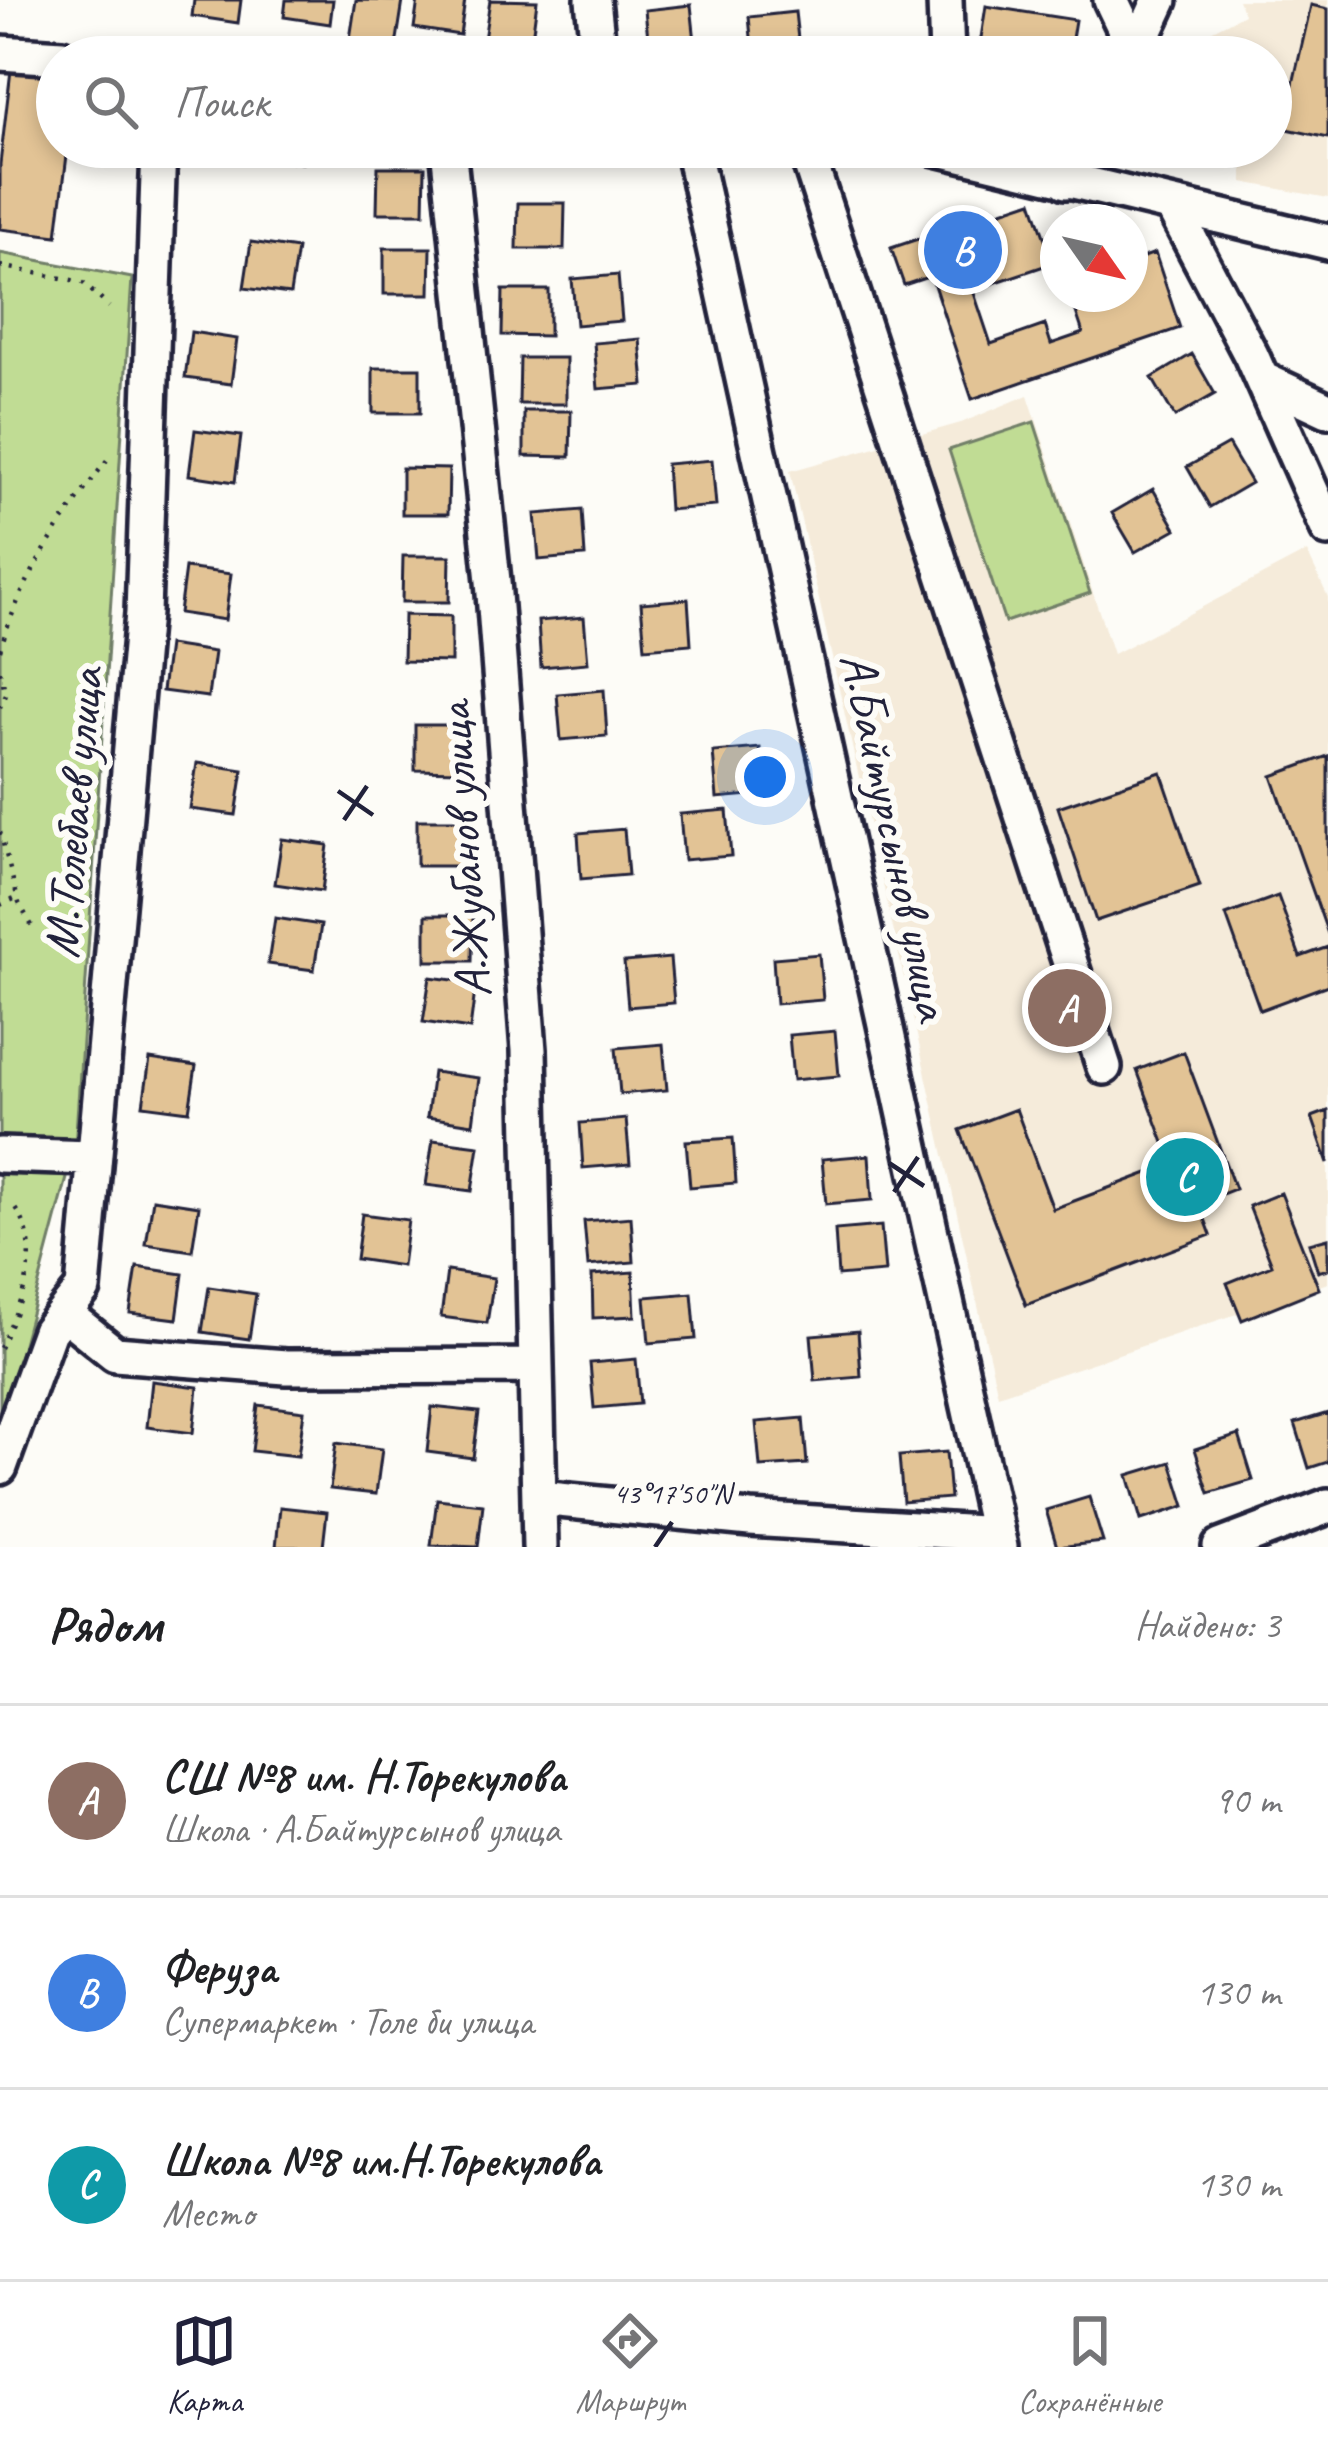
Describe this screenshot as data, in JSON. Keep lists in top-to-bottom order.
{
  "streets": {
    "street": ["М.Толебаев улица", "А.Байтурсынов улица", "А.Жубанов улица"]
  },
  "north": "bottom right",
  "page": {
    "search": "Поиск",
    "pins": ["B", "A", "C"],
    "heading": ["Рядом", "Найдено: 3"],
    "list": [
      {
        "mark": "A",
        "name": "СШ №8 им. Н.Торекулова",
        "note": "Школа · А.Байтурсынов улица",
        "value": "90 m"
      },
      {
        "mark": "B",
        "name": "Феруза",
        "note": "Супермаркет · Толе би улица",
        "value": "130 m"
      },
      {
        "mark": "C",
        "name": "Школа №8 им.Н.Торекулова",
        "note": "Место",
        "value": "130 m"
      }
    ],
    "nav": ["Карта", "Маршрут", "Сохранённые"]
  },
  "coordinates": ["43°17'50\"N"]
}
